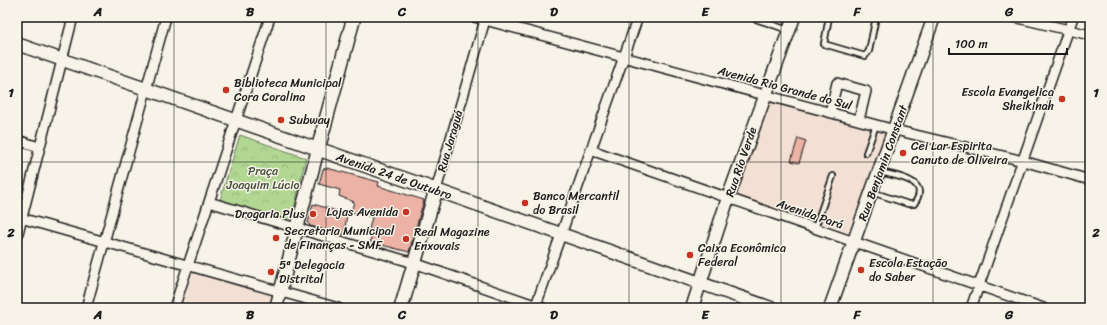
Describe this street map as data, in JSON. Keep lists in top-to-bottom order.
{
  "streets": {
    "main road": ["Rua Jaraguá", "Avenida 24 de Outubro"],
    "street": [
      "Avenida Rio Grande do Sul",
      "Rua Rio Verde",
      "Rua Benjamin Constant",
      "Avenida Pará"
    ]
  },
  "crossings": [
    ["Avenida Rio Grande do Sul", "Rua Jaraguá"],
    ["Avenida Rio Grande do Sul", "Rua Rio Verde"],
    ["Avenida Rio Grande do Sul", "Rua Benjamin Constant"],
    ["Rua Jaraguá", "Avenida 24 de Outubro"],
    ["Rua Rio Verde", "Avenida 24 de Outubro"],
    ["Rua Rio Verde", "Avenida Pará"],
    ["Rua Benjamin Constant", "Avenida Pará"]
  ],
  "parks": ["Praça Joaquim Lúcio"],
  "places": [
    "Biblioteca Municipal Cora Coralina",
    "Escola Evangelica Sheikinah",
    "Subway",
    "Cei Lar Espirita Canuto de Oliveira",
    "Banco Mercantil do Brasil",
    "Lojas Avenida",
    "Drogaria Plus",
    "Secretaria Municipal de Finanças - SMF",
    "Real Magazine Enxovais",
    "Caixa Econômica Federal",
    "Escola Estação do Saber",
    "5ª Delegacia Distrital"
  ],
  "scale_bar": "100 m",
  "grid": {
    "columns": [
      "A",
      "B",
      "C",
      "D",
      "E",
      "F",
      "G"
    ],
    "rows": ["1", "2"]
  }
}
